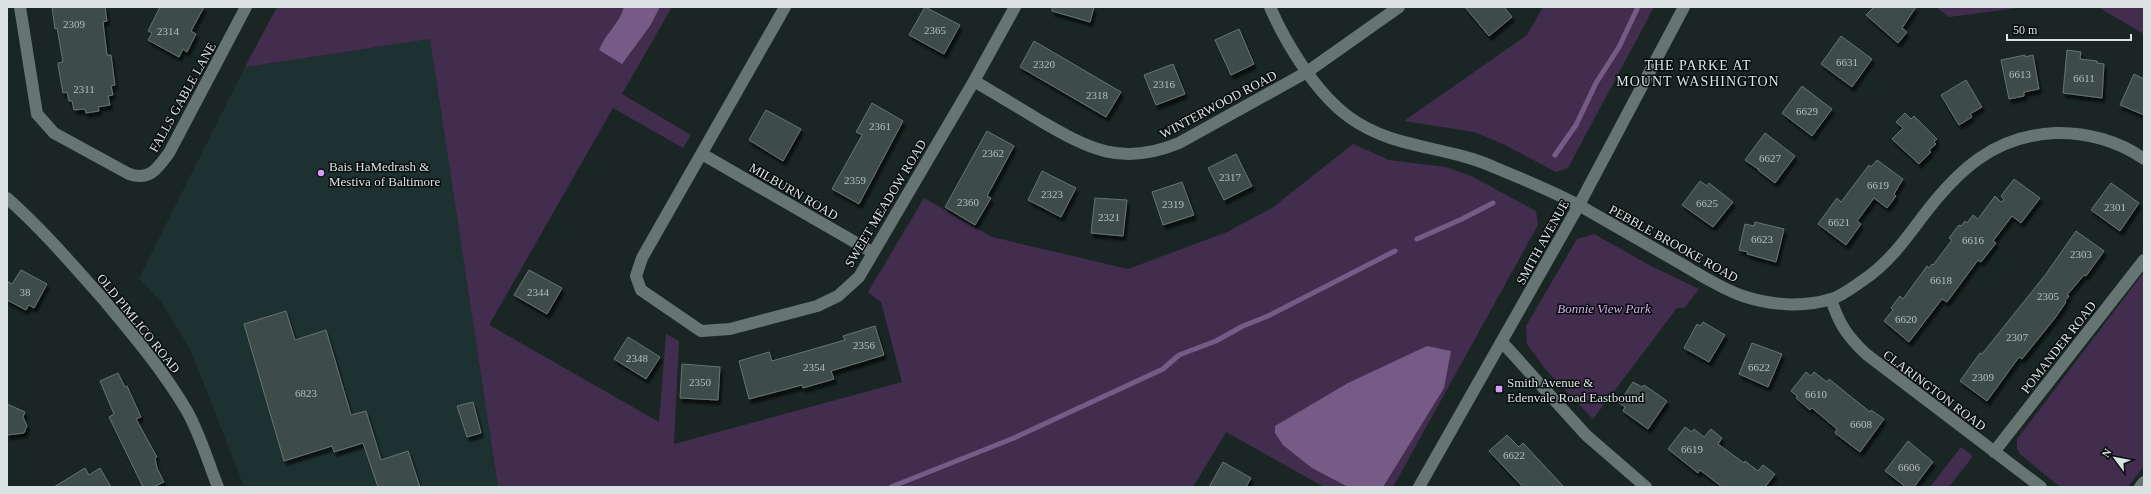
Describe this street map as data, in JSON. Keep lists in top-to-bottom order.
{
  "streets": {
    "street": [
      "FALLS GABLE LANE",
      "WINTERWOOD ROAD",
      "MILBURN ROAD",
      "SWEET MEADOW ROAD",
      "SMITH AVENUE",
      "PEBBLE BROOKE ROAD",
      "OLD PIMLICO ROAD",
      "POMANDER ROAD",
      "CLARINGTON ROAD"
    ]
  },
  "crossings": [
    ["WINTERWOOD ROAD", "SWEET MEADOW ROAD"],
    ["WINTERWOOD ROAD", "PEBBLE BROOKE ROAD"],
    ["MILBURN ROAD", "SWEET MEADOW ROAD"],
    ["SMITH AVENUE", "PEBBLE BROOKE ROAD"],
    ["PEBBLE BROOKE ROAD", "CLARINGTON ROAD"],
    ["POMANDER ROAD", "CLARINGTON ROAD"]
  ],
  "districts": ["THE PARKE AT MOUNT WASHINGTON"],
  "parks": ["Bonnie View Park"],
  "places": {
    "other": ["Bais HaMedrash & Mestiva of Baltimore"],
    "transit": ["Smith Avenue & Edenvale Road Eastbound"]
  },
  "house_numbers": [
    "2309",
    "2365",
    "2314",
    "6631",
    "2320",
    "6613",
    "6611",
    "2316",
    "2311",
    "2318",
    "6629",
    "2361",
    "2362",
    "6627",
    "2317",
    "2359",
    "6619",
    "2323",
    "2360",
    "6625",
    "2319",
    "2301",
    "2321",
    "6621",
    "6623",
    "6616",
    "2303",
    "6618",
    "38",
    "2344",
    "2305",
    "6620",
    "2307",
    "2356",
    "2348",
    "2354",
    "6622",
    "2309",
    "2350",
    "6823",
    "6610",
    "6608",
    "6619",
    "6622",
    "6606"
  ],
  "scale_bar": "50 m",
  "north": "top left"
}
